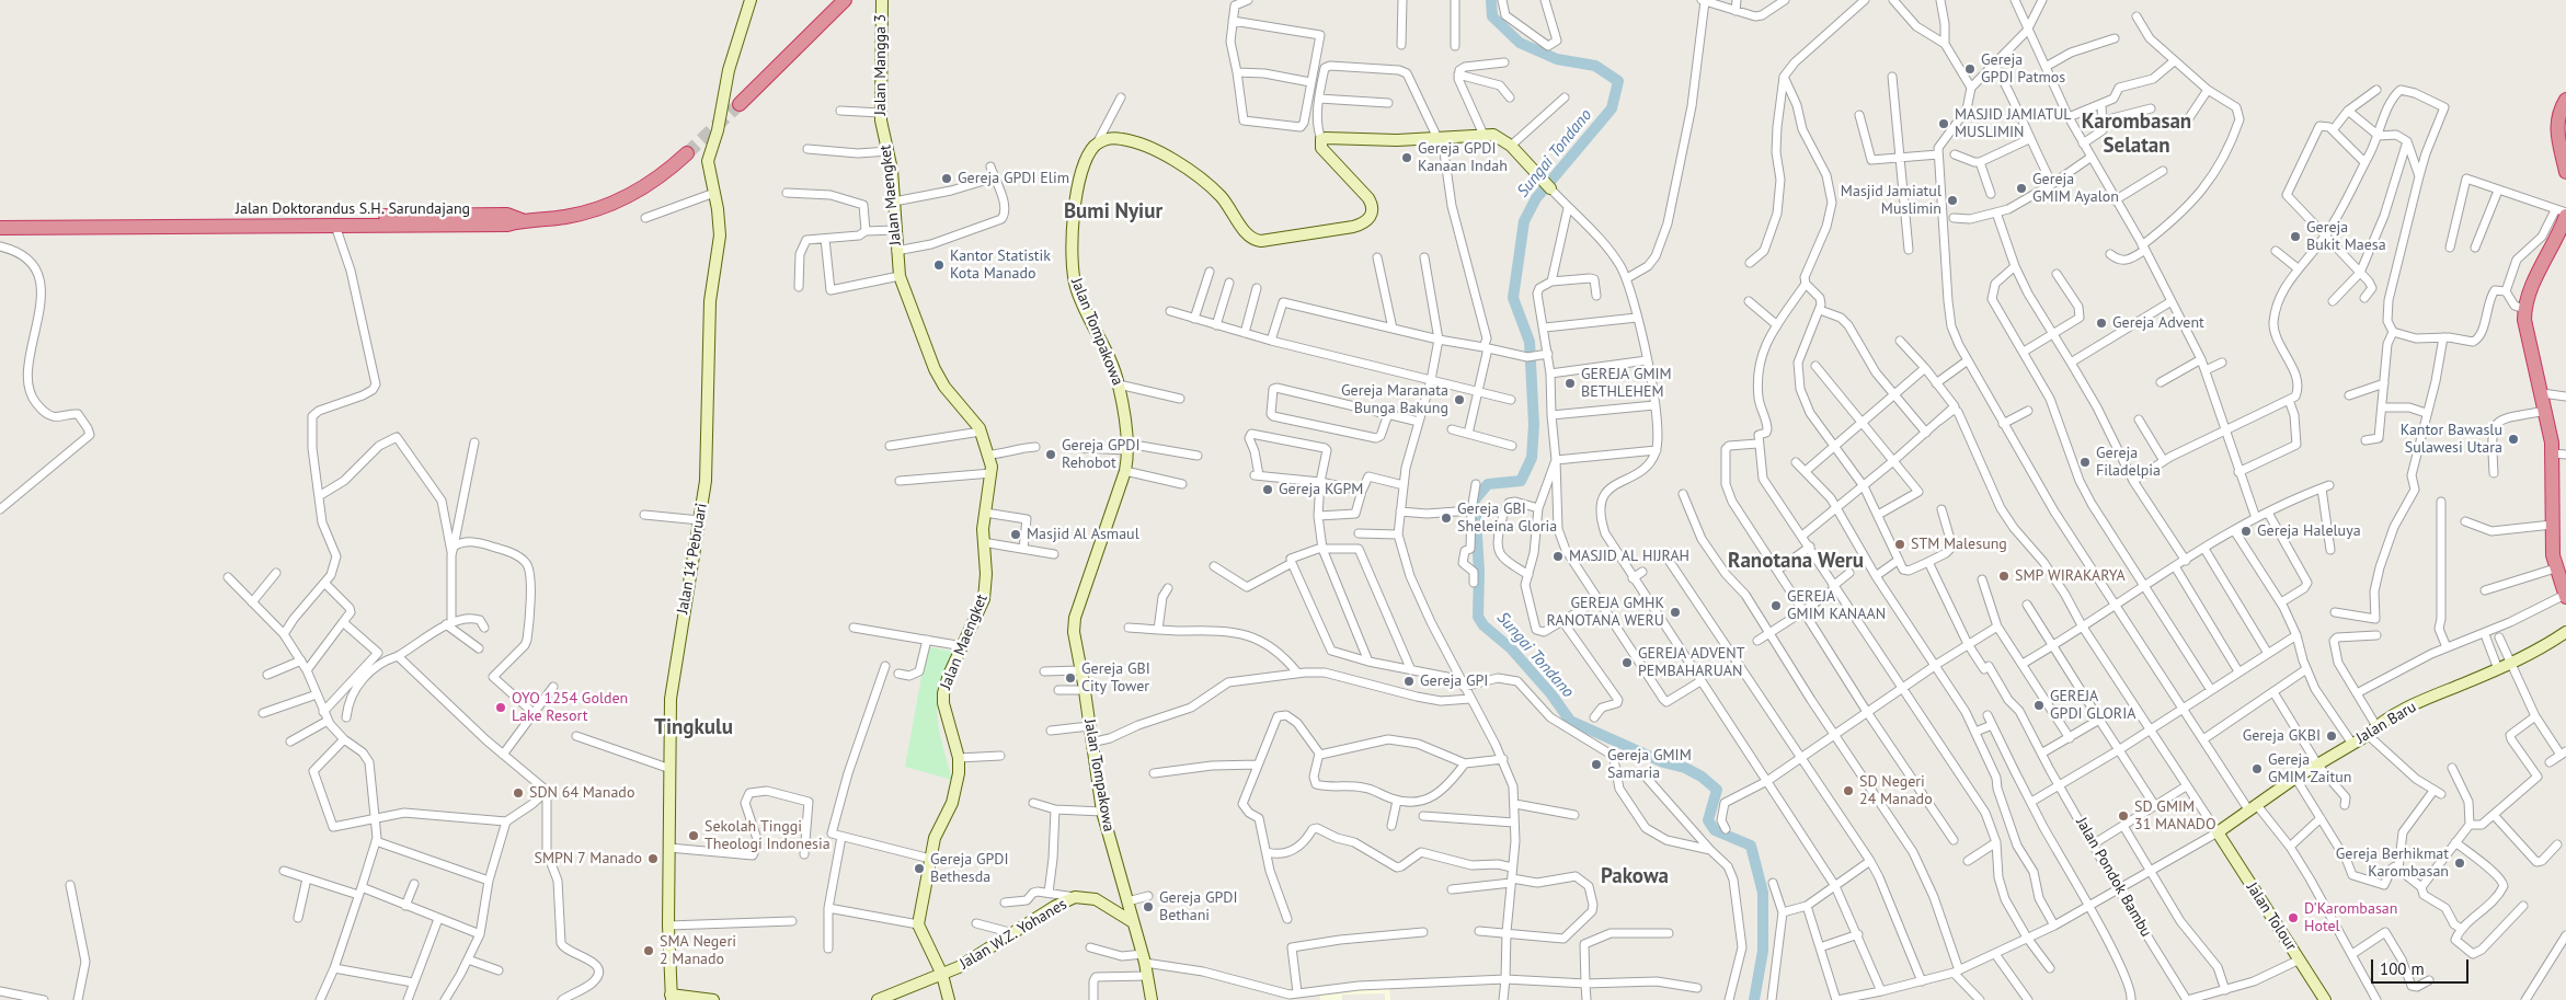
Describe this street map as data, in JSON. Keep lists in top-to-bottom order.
{
  "streets": {
    "highway": ["Jalan Doktorandus S.H. Sarundajang"],
    "street": [
      "Jalan Mangga 3",
      "Jalan Maengket",
      "Jalan Tompakowa",
      "Jalan 14 Pebruari",
      "Jalan Baru",
      "Jalan Pondok Bambu",
      "Jalan Tolour",
      "Jalan W.Z. Yohanes"
    ]
  },
  "crossings": [
    ["Jalan Mangga 3", "Jalan Maengket"],
    ["Jalan Tompakowa", "Jalan W.Z. Yohanes"],
    ["Jalan Baru", "Jalan Tolour"]
  ],
  "districts": [
    "Karombasan Selatan",
    "Bumi Nyiur",
    "Ranotana Weru",
    "Tingkulu",
    "Pakowa"
  ],
  "water": ["Sungai Tondano"],
  "places": [
    "Gereja GPDI Patmos",
    "MASJID JAMIATUL MUSLIMIN",
    "Gereja GPDI Kanaan Indah",
    "Gereja GPDI Elim",
    "Gereja GMIM Ayalon",
    "Masjid Jamiatul Muslimin",
    "Gereja Bukit Maesa",
    "Kantor Statistik Kota Manado",
    "Gereja Advent",
    "GEREJA GMIM BETHLEHEM",
    "Gereja Maranata Bunga Bakung",
    "Kantor Bawaslu Sulawesi Utara",
    "Gereja GPDI Rehobot",
    "Gereja Filadelpia",
    "Gereja KGPM",
    "Gereja GBI Sheleina Gloria",
    "Gereja Haleluya",
    "Masjid Al Asmaul",
    "STM Malesung",
    "MASJID AL HIJRAH",
    "SMP WIRAKARYA",
    "GEREJA GMIM KANAAN",
    "GEREJA GMHK RANOTANA WERU",
    "GEREJA ADVENT PEMBAHARUAN",
    "Gereja GBI City Tower",
    "Gereja GPI",
    "GEREJA GPDI GLORIA",
    "OYO 1254 Golden Lake Resort",
    "Gereja GKBI",
    "Gereja GMIM Samaria",
    "Gereja GMIM Zaitun",
    "SD Negeri 24 Manado",
    "SDN 64 Manado",
    "SD GMIM 31 MANADO",
    "Sekolah Tinggi Theologi Indonesia",
    "SMPN 7 Manado",
    "Gereja Berhikmat Karombasan",
    "Gereja GPDI Bethesda",
    "Gereja GPDI Bethani",
    "D'Karombasan Hotel",
    "SMA Negeri 2 Manado"
  ],
  "scale_bar": "100 m"
}
